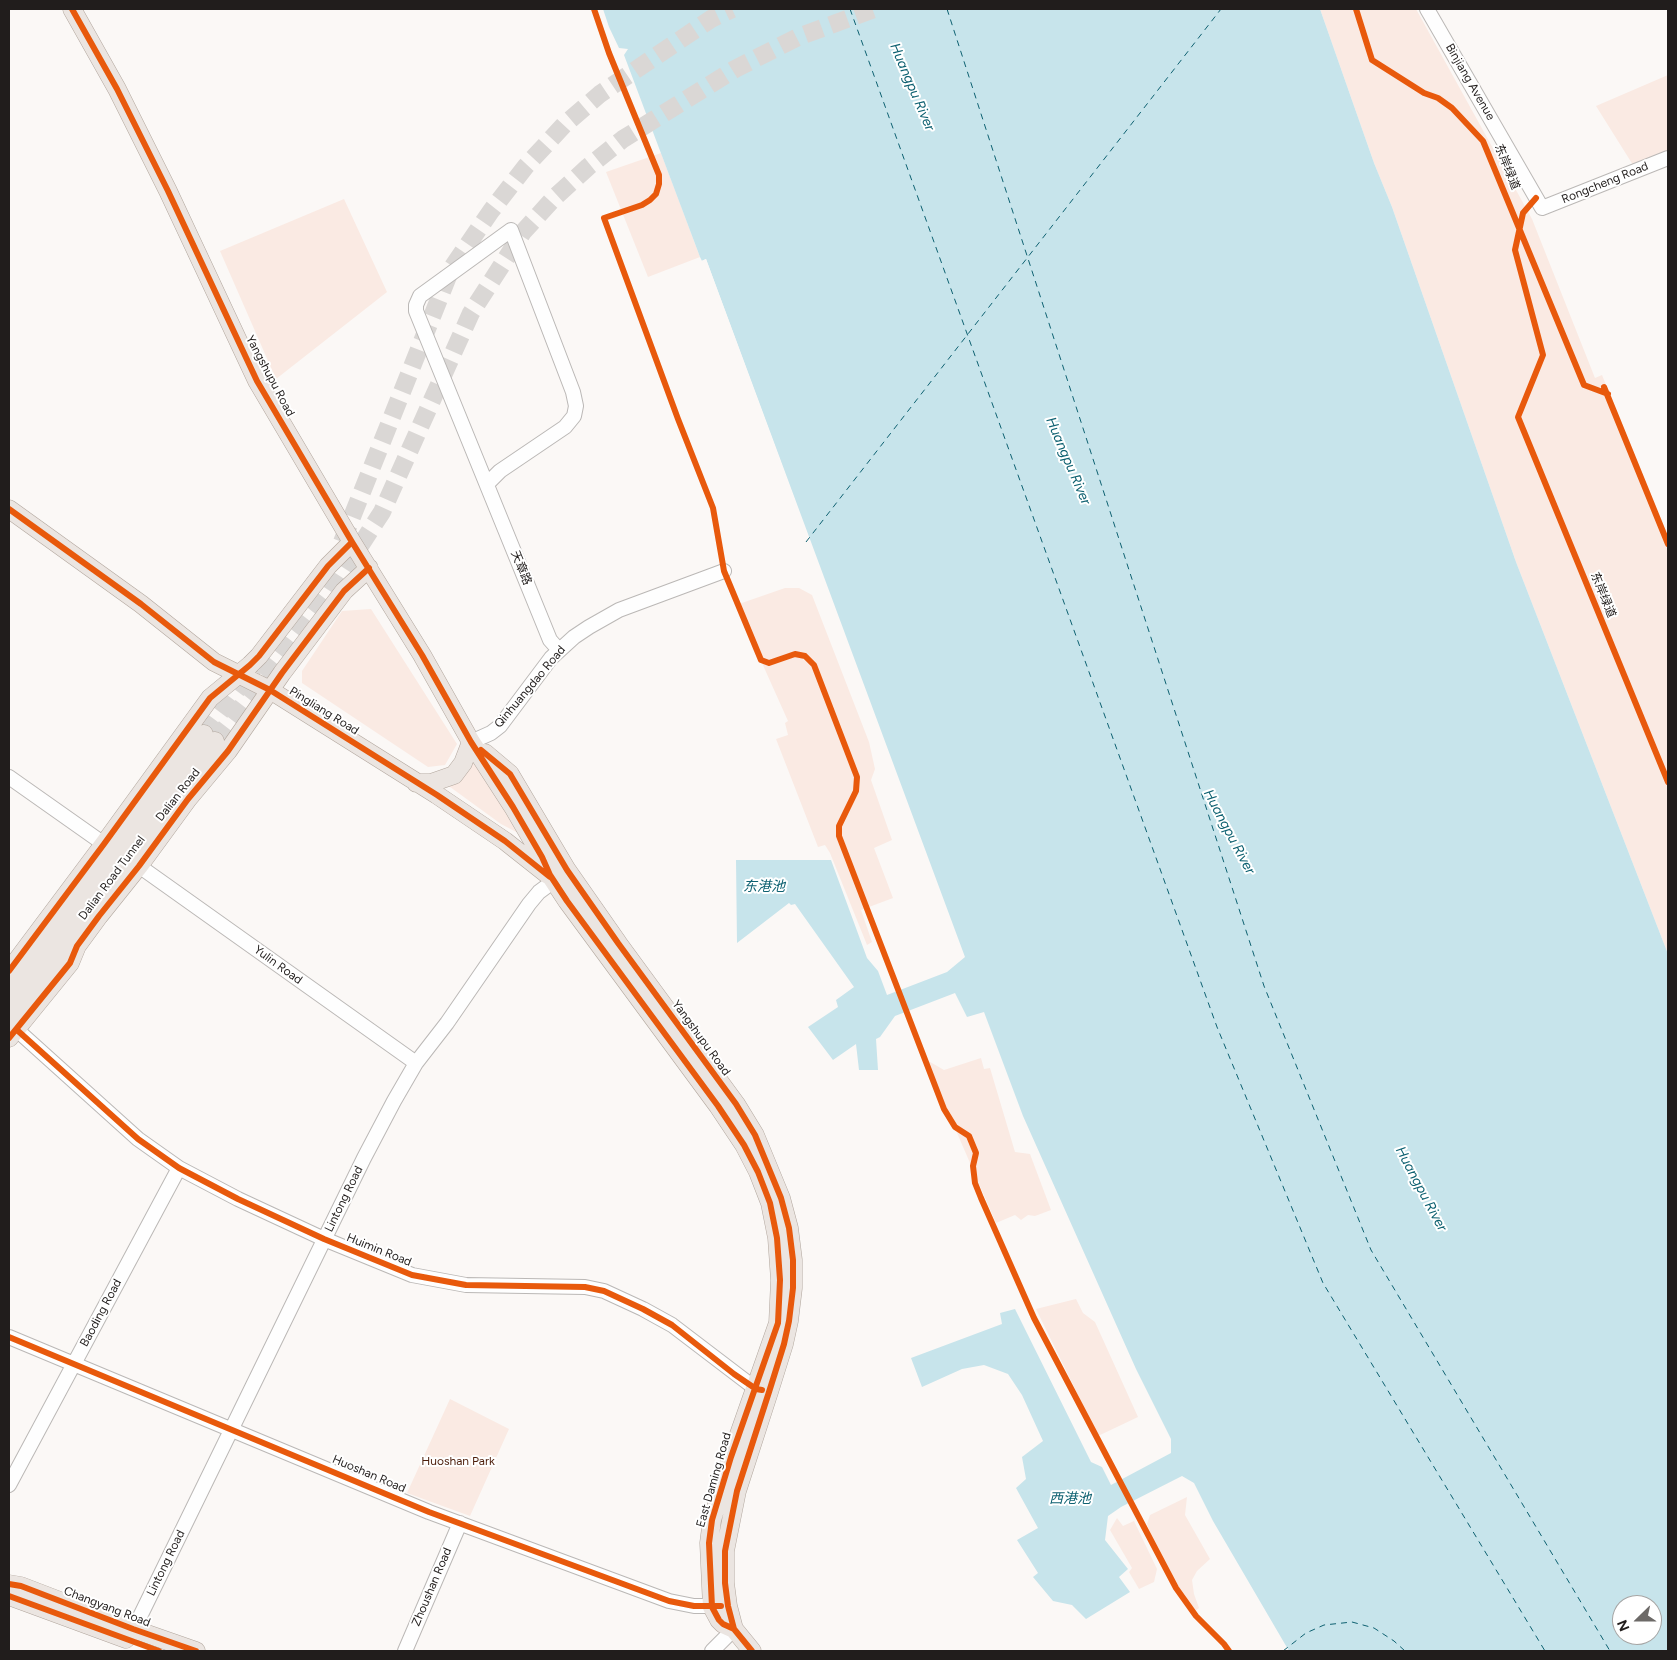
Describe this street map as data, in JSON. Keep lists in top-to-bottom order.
{
  "streets": {
    "main road": [
      "Yangshupu Road",
      "Pingliang Road",
      "Dalian Road",
      "Dalian Road Tunnel",
      "East Daming Road",
      "Changyang Road"
    ],
    "street": [
      "Binjiang Avenue",
      "Rongcheng Road",
      "天章路",
      "Qinhuangdao Road",
      "Yulin Road",
      "Lintong Road",
      "Huimin Road",
      "Baoding Road",
      "Huoshan Road",
      "Zhoushan Road"
    ],
    "cycle path": ["东岸绿道"]
  },
  "crossings": [
    ["Binjiang Avenue", "Rongcheng Road"],
    ["Yangshupu Road", "Qinhuangdao Road"],
    ["Yangshupu Road", "Pingliang Road"],
    ["Yangshupu Road", "Dalian Road"],
    ["Yangshupu Road", "Lintong Road"],
    ["Yangshupu Road", "Huimin Road"],
    ["Yangshupu Road", "East Daming Road"],
    ["天章路", "Qinhuangdao Road"],
    ["Pingliang Road", "Dalian Road"],
    ["Pingliang Road", "Lintong Road"],
    ["Dalian Road", "Dalian Road Tunnel"],
    ["Dalian Road", "Yulin Road"],
    ["Dalian Road", "Huimin Road"],
    ["Dalian Road Tunnel", "Huimin Road"],
    ["Yulin Road", "Lintong Road"],
    ["Lintong Road", "Huimin Road"],
    ["Lintong Road", "Huoshan Road"],
    ["Lintong Road", "Changyang Road"],
    ["Huimin Road", "Baoding Road"],
    ["Huimin Road", "East Daming Road"],
    ["Baoding Road", "Huoshan Road"],
    ["Huoshan Road", "East Daming Road"],
    ["Huoshan Road", "Zhoushan Road"]
  ],
  "water": ["Huangpu River", "东港池", "西港池"],
  "parks": ["Huoshan Park"],
  "north": "left"
}
